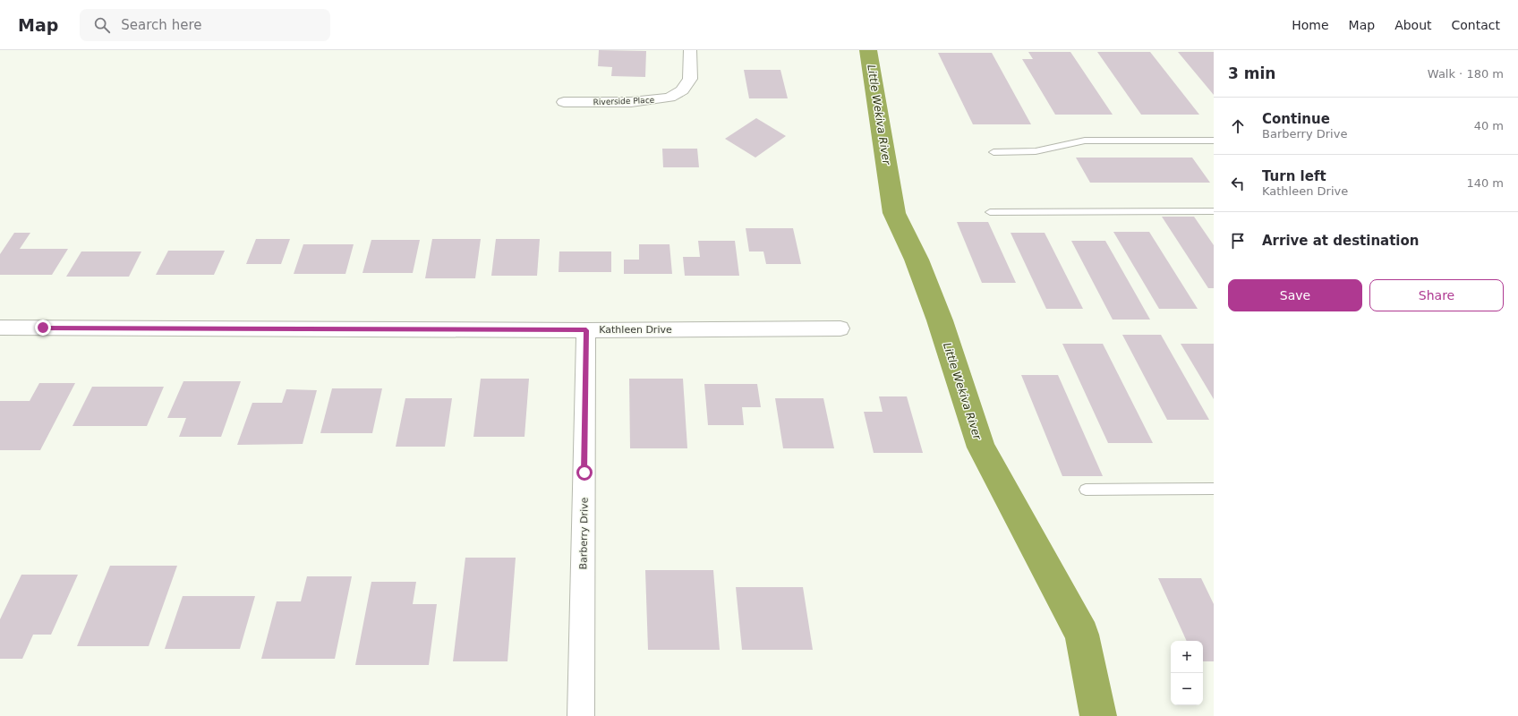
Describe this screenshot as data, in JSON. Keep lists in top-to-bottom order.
{
  "streets": {
    "street": ["Riverside Place", "Kathleen Drive", "Barberry Drive"]
  },
  "crossings": [
    ["Kathleen Drive", "Barberry Drive"]
  ],
  "water": ["Little Wekiva River"],
  "page": {
    "header": "Map",
    "search": "Search here",
    "nav": [
      "Home",
      "Map",
      "About",
      "Contact"
    ],
    "heading": ["3 min", "Walk · 180 m"],
    "list": [
      ["Continue", "Barberry Drive", "40 m"],
      ["Turn left", "Kathleen Drive", "140 m"],
      "Arrive at destination"
    ],
    "buttons": ["Save", "Share"],
    "map_buttons": ["+", "−"]
  }
}
